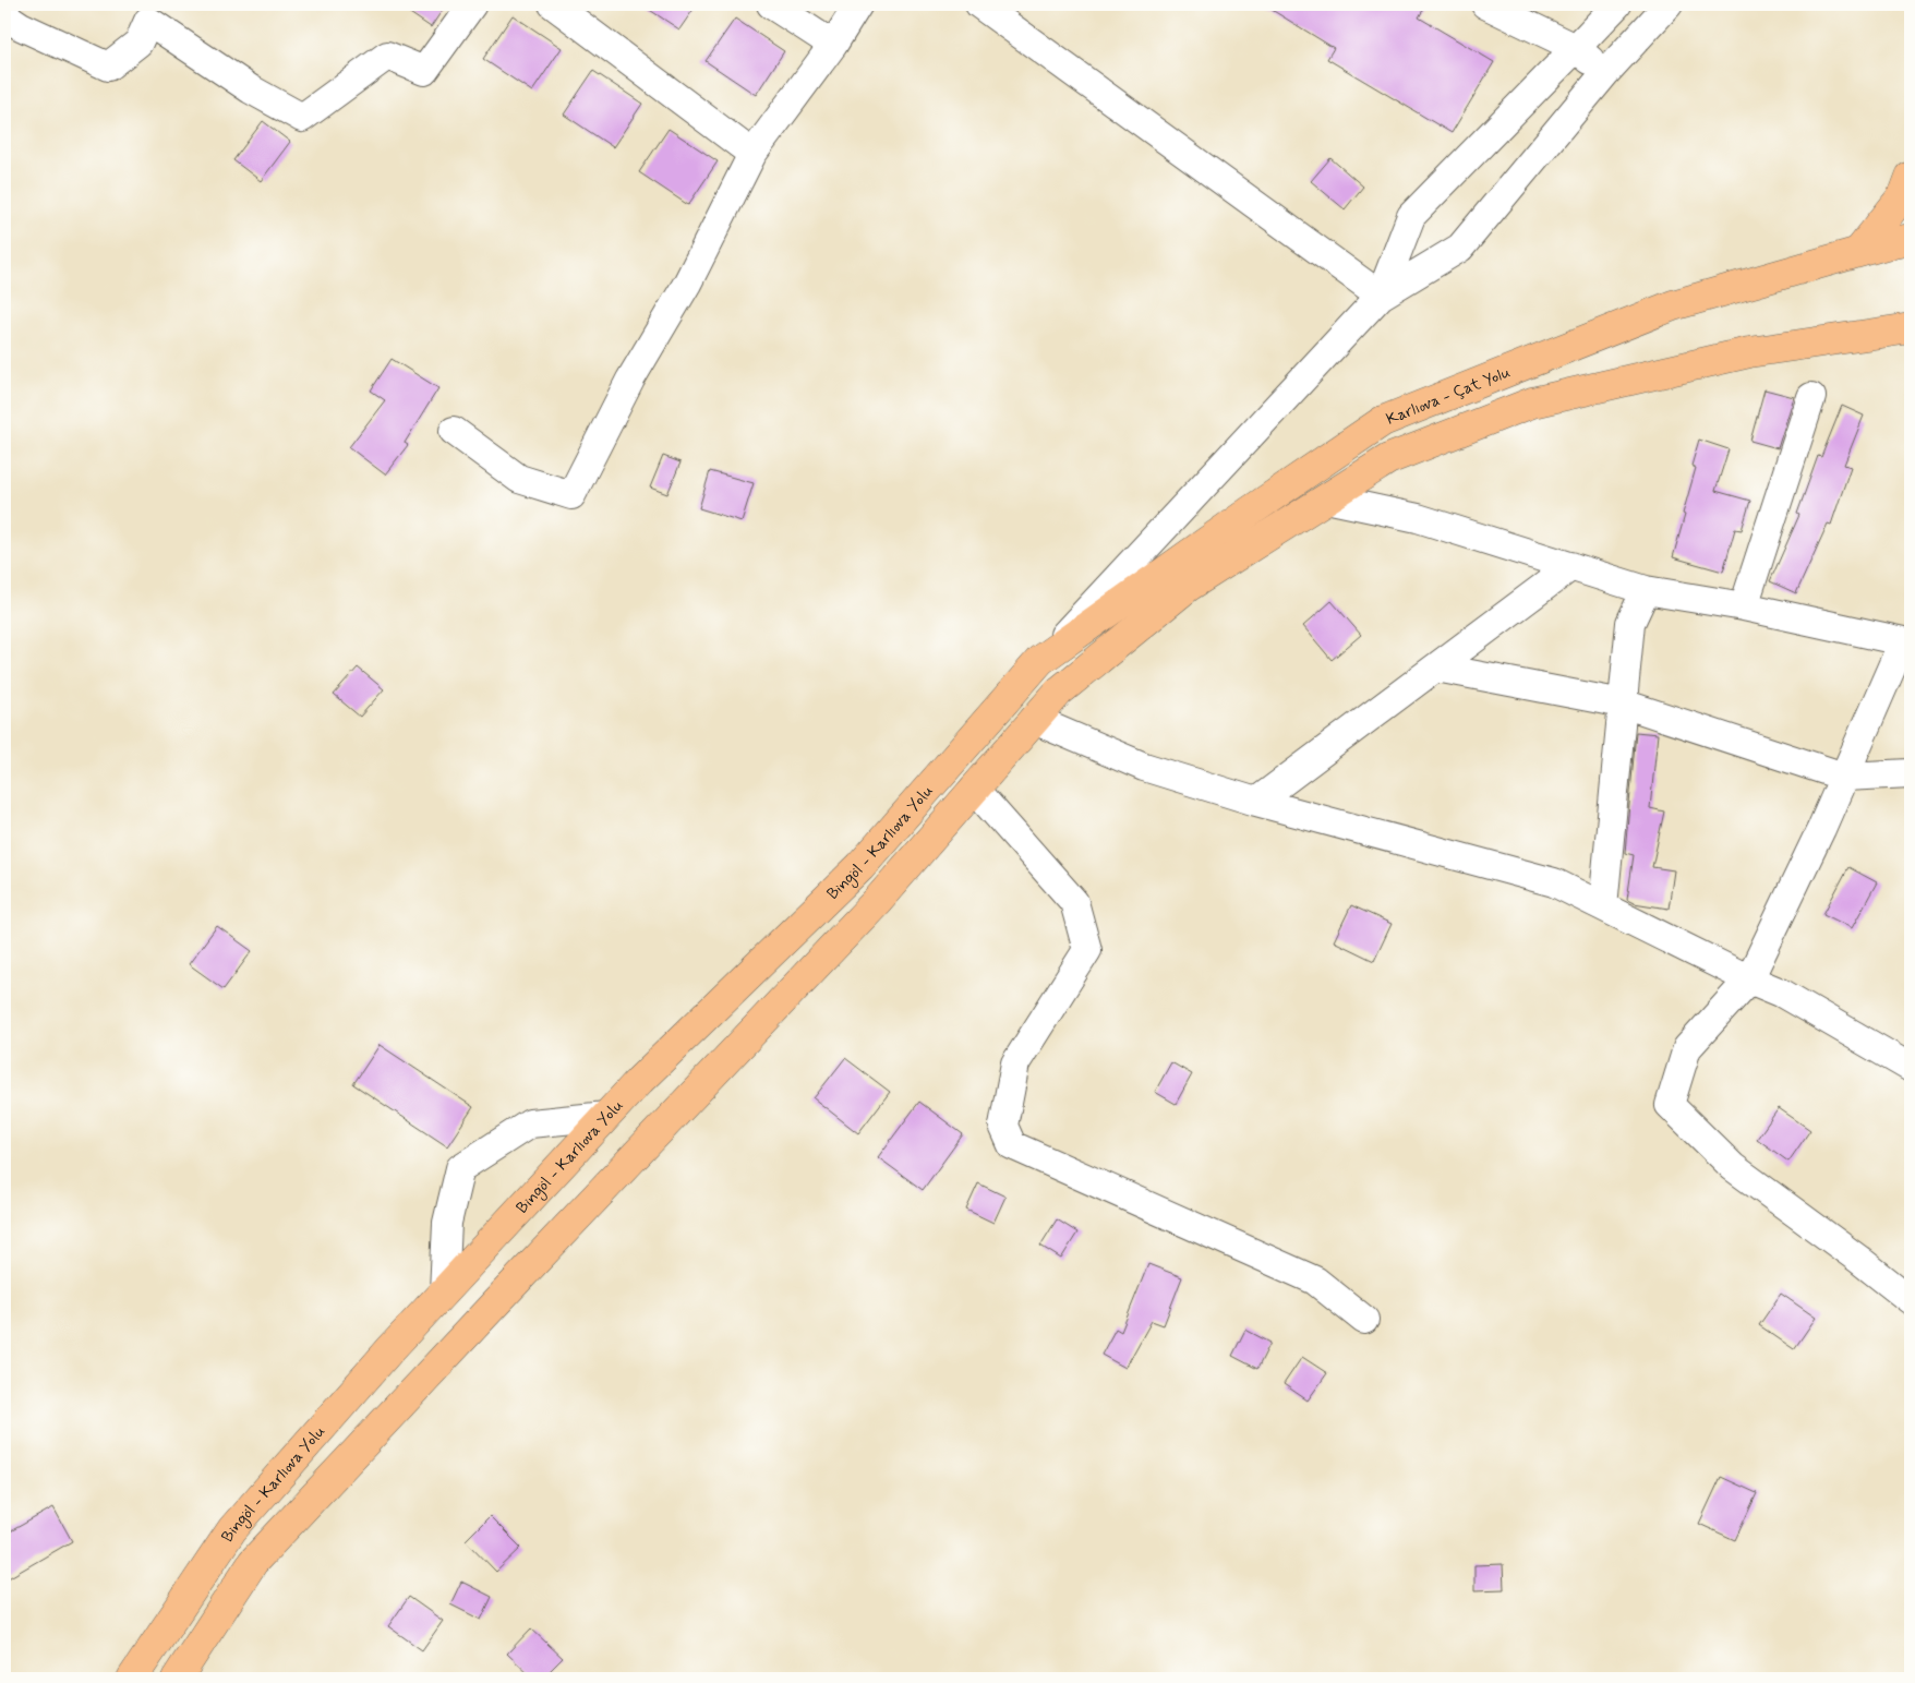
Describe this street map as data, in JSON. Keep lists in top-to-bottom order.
{
  "streets": {
    "highway": ["Karlıova - Çat Yolu", "Bingöl - Karlıova Yolu"]
  },
  "crossings": [
    ["Karlıova - Çat Yolu", "Bingöl - Karlıova Yolu"]
  ]
}
